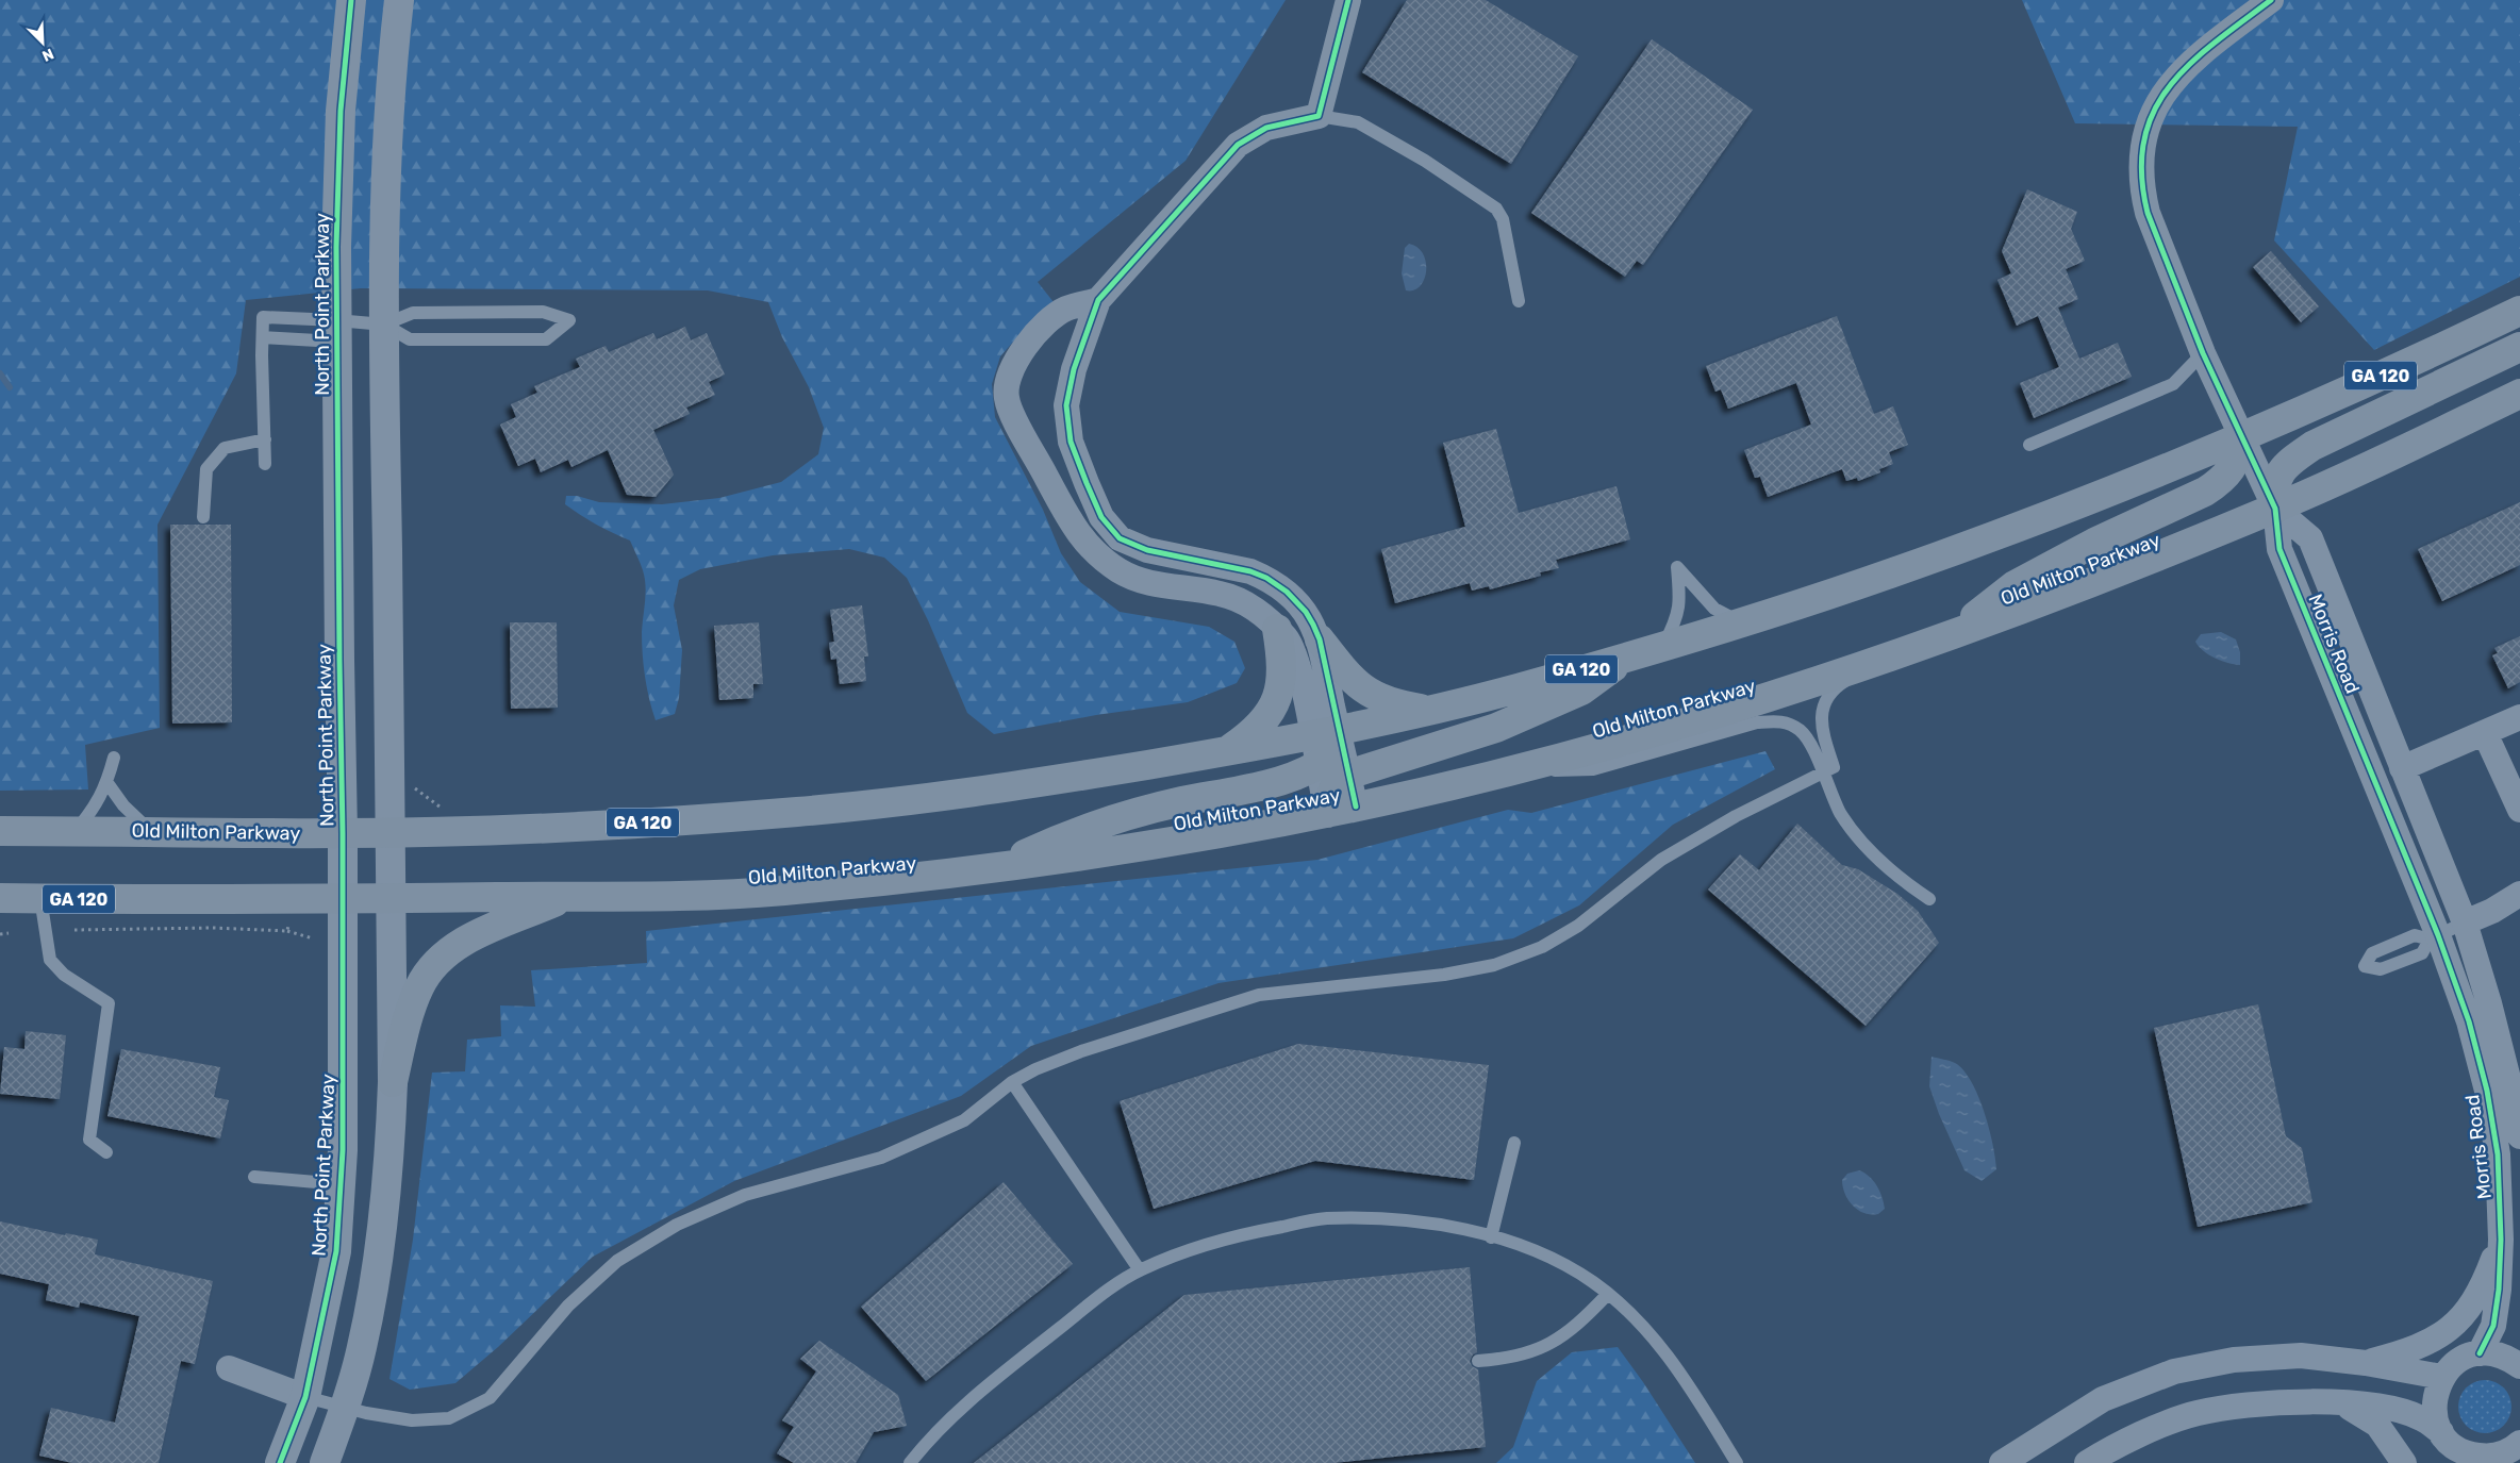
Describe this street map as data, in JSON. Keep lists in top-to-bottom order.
{
  "streets": {
    "highway": ["GA 120", "Old Milton Parkway"],
    "street": ["North Point Parkway", "Morris Road"]
  },
  "crossings": [
    ["North Point Parkway", "Old Milton Parkway"],
    ["Old Milton Parkway", "Morris Road"]
  ],
  "north": "bottom right"
}
